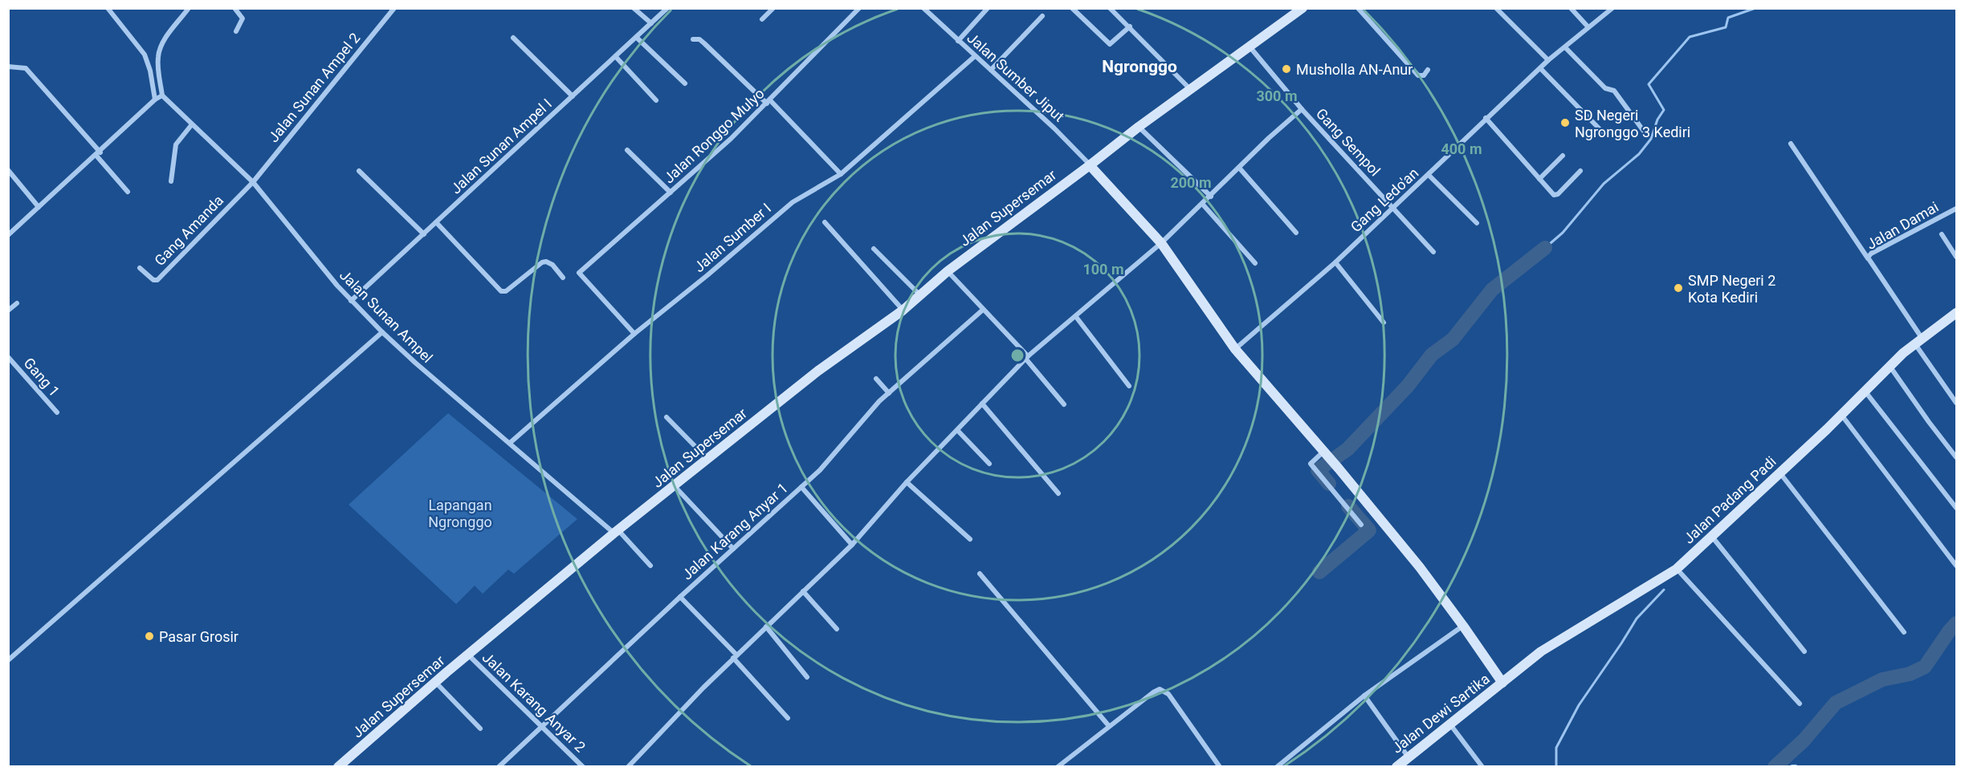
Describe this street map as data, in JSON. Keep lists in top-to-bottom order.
{
  "streets": {
    "main road": ["Jalan Supersemar", "Jalan Padang Padi", "Jalan Dewi Sartika"],
    "street": [
      "Jalan Sumber Jiput",
      "Jalan Sunan Ampel 2",
      "Jalan Ronggo Mulyo",
      "Gang Sempol",
      "Jalan Sunan Ampel I",
      "Gang Ledo'an",
      "Jalan Damai",
      "Gang Amanda",
      "Jalan Sumber I",
      "Jalan Sunan Ampel",
      "Gang 1",
      "Jalan Karang Anyar 1",
      "Jalan Karang Anyar 2"
    ]
  },
  "crossings": [
    ["Jalan Sumber Jiput", "Jalan Supersemar"],
    ["Jalan Sumber Jiput", "Jalan Sumber I"],
    ["Jalan Sunan Ampel 2", "Gang Amanda"],
    ["Jalan Sunan Ampel 2", "Jalan Sunan Ampel"],
    ["Jalan Ronggo Mulyo", "Jalan Sumber I"],
    ["Gang Sempol", "Gang Ledo'an"],
    ["Gang Sempol", "Jalan Supersemar"],
    ["Jalan Sunan Ampel I", "Jalan Sunan Ampel"],
    ["Jalan Supersemar", "Jalan Sunan Ampel"],
    ["Jalan Supersemar", "Jalan Karang Anyar 2"],
    ["Jalan Damai", "Jalan Padang Padi"],
    ["Gang Amanda", "Jalan Sunan Ampel"],
    ["Jalan Sumber I", "Jalan Sunan Ampel"],
    ["Jalan Padang Padi", "Jalan Dewi Sartika"],
    ["Jalan Karang Anyar 1", "Jalan Karang Anyar 2"]
  ],
  "districts": ["Ngronggo"],
  "parks": ["Lapangan Ngronggo"],
  "places": [
    "Musholla AN-Anur",
    "SD Negeri Ngronggo 3 Kediri",
    "SMP Negeri 2 Kota Kediri",
    "Pasar Grosir"
  ],
  "rings": [
    "300 m",
    "400 m",
    "200 m",
    "100 m"
  ]
}
